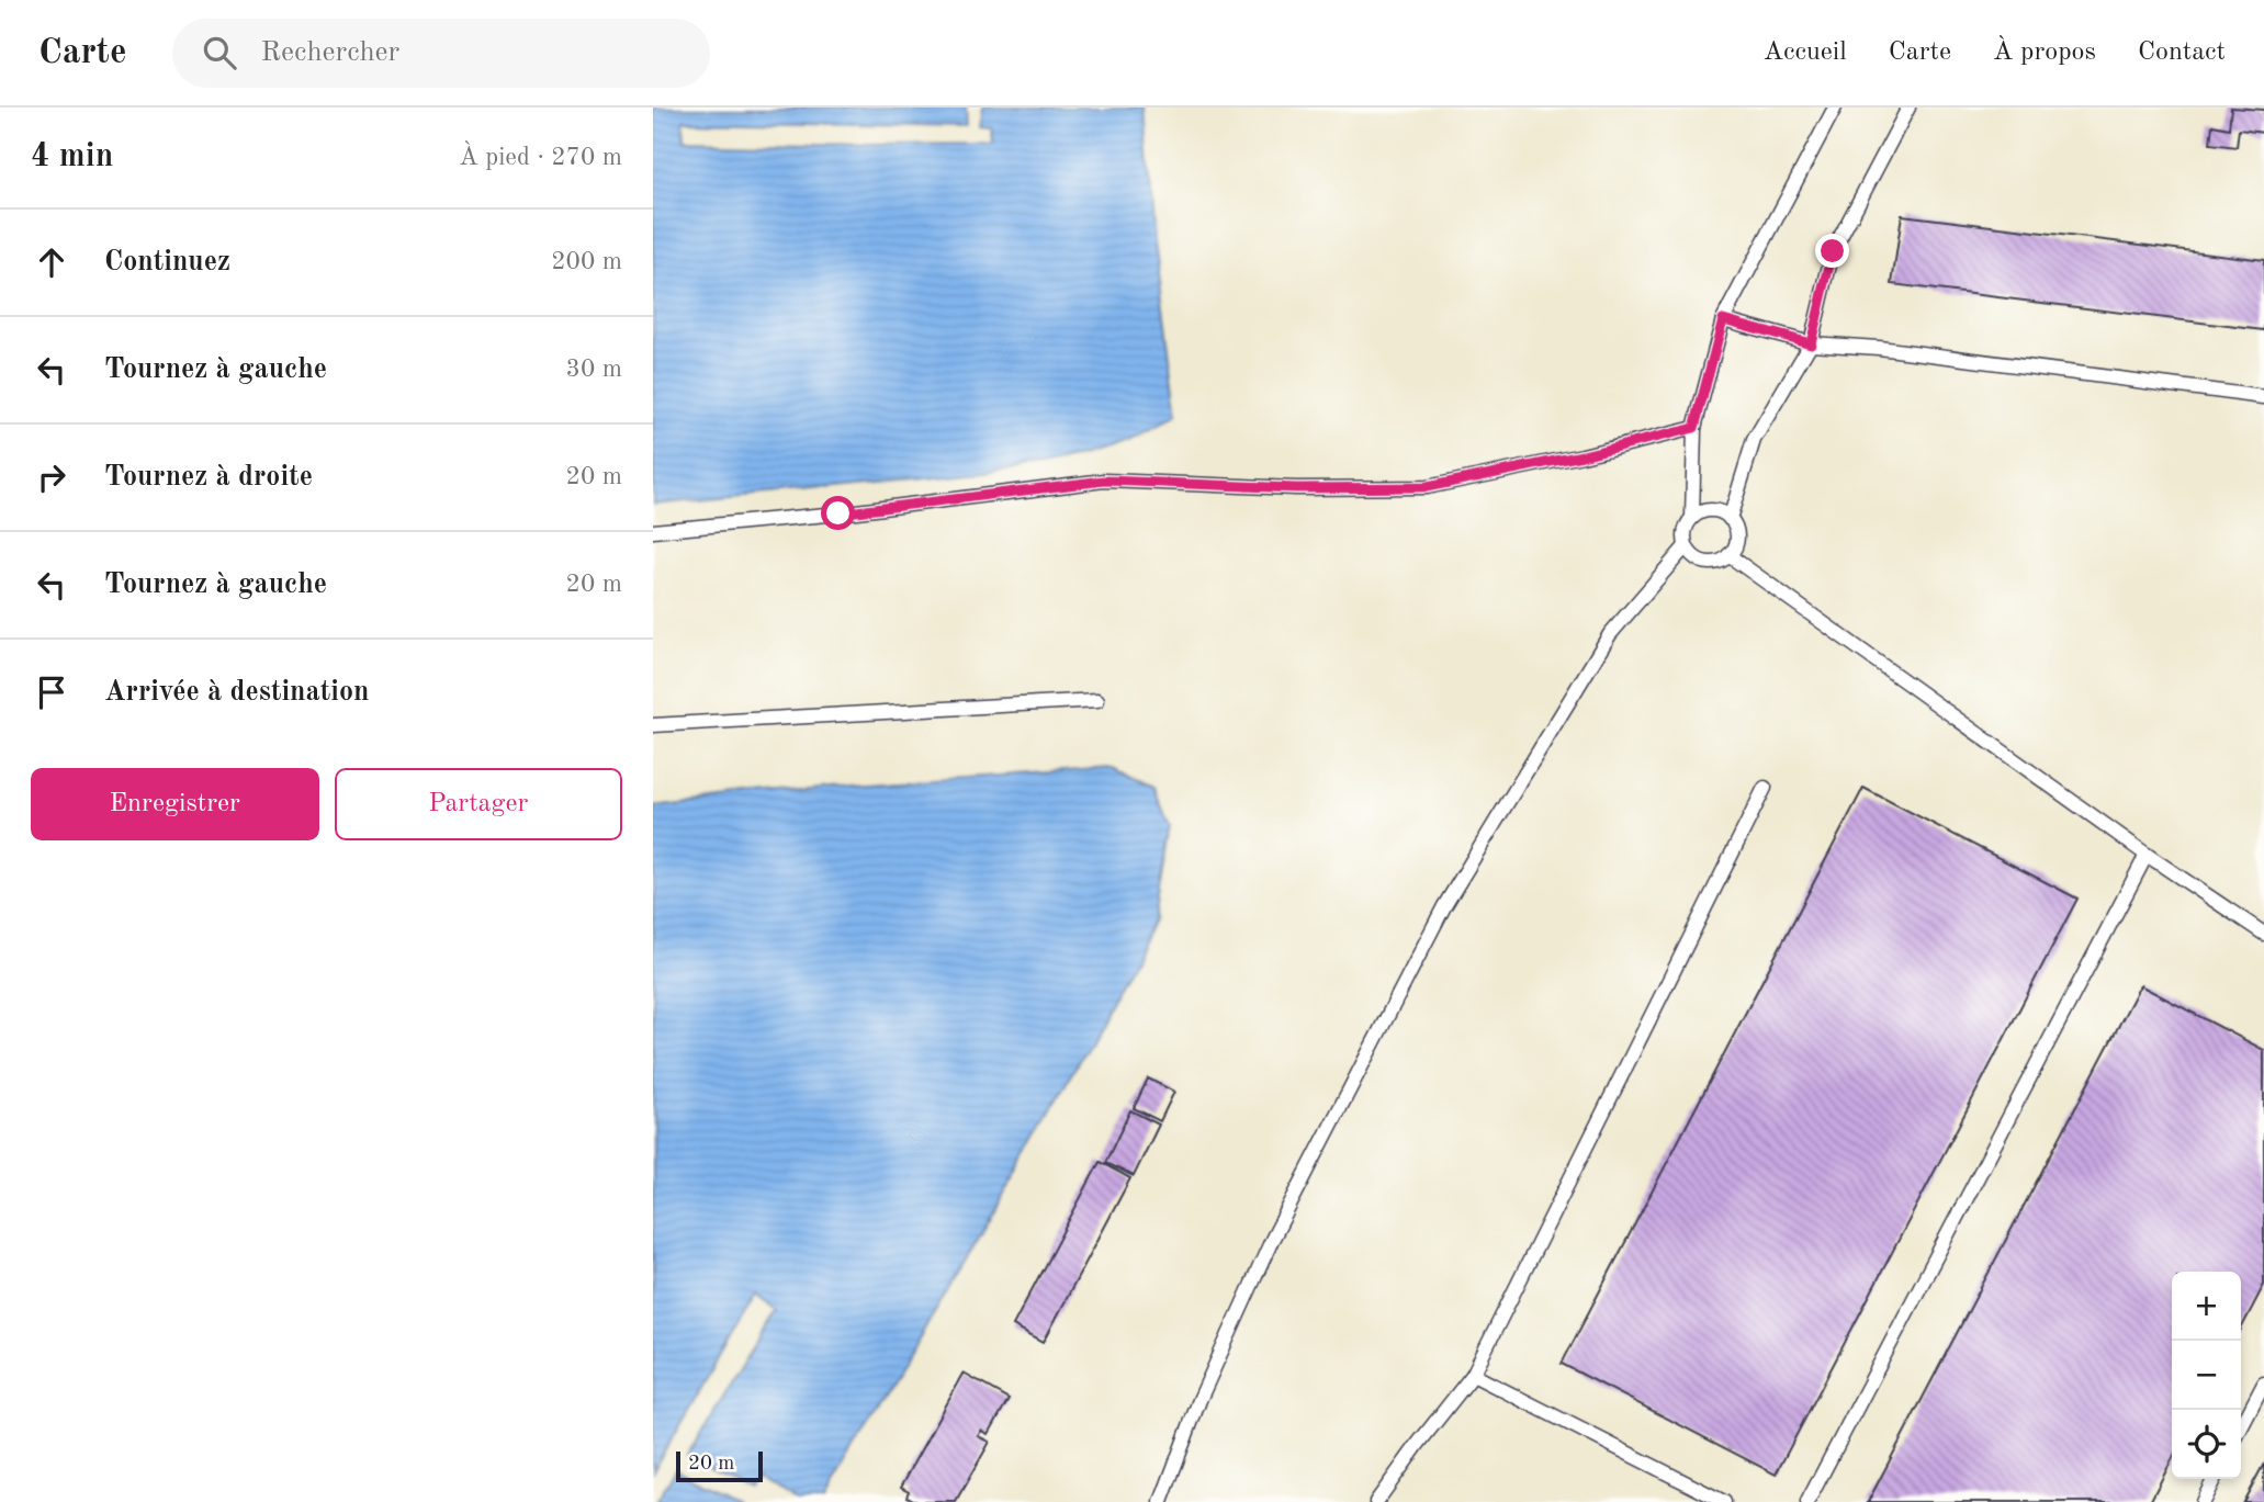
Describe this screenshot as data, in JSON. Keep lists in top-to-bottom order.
{
  "scale_bar": "20 m",
  "page": {
    "header": "Carte",
    "search": "Rechercher",
    "nav": [
      "Accueil",
      "Carte",
      "À propos",
      "Contact"
    ],
    "heading": ["4 min", "À pied · 270 m"],
    "list": [
      ["Continuez", "200 m"],
      ["Tournez à gauche", "30 m"],
      ["Tournez à droite", "20 m"],
      ["Tournez à gauche", "20 m"],
      "Arrivée à destination"
    ],
    "buttons": ["Enregistrer", "Partager"],
    "map_buttons": ["+", "−"],
    "scale": "20 m"
  }
}
